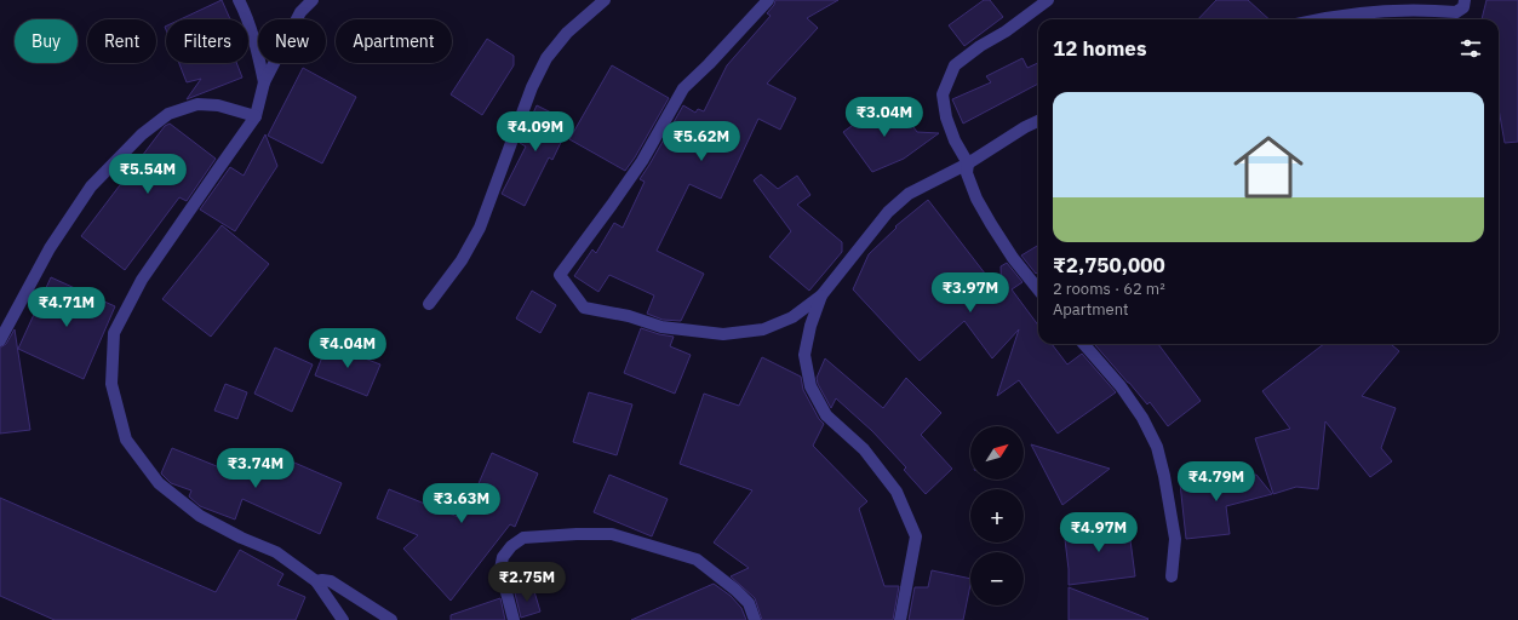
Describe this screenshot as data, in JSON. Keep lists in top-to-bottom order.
{
  "north": "top right",
  "page": {
    "chip": [
      "Buy",
      "Rent",
      "Filters",
      "New",
      "Apartment"
    ],
    "heading": "12 homes",
    "list": [
      {
        "name": "₹2,750,000",
        "note": "2 rooms · 62 m² · Apartment"
      }
    ],
    "price": [
      "₹3.04M",
      "₹4.09M",
      "₹5.62M",
      "₹5.54M",
      "₹3.97M",
      "₹4.71M",
      "₹4.04M",
      "₹3.74M",
      "₹4.79M",
      "₹3.63M",
      "₹4.97M",
      "₹2.75M"
    ],
    "map_buttons": ["+", "−"]
  }
}
